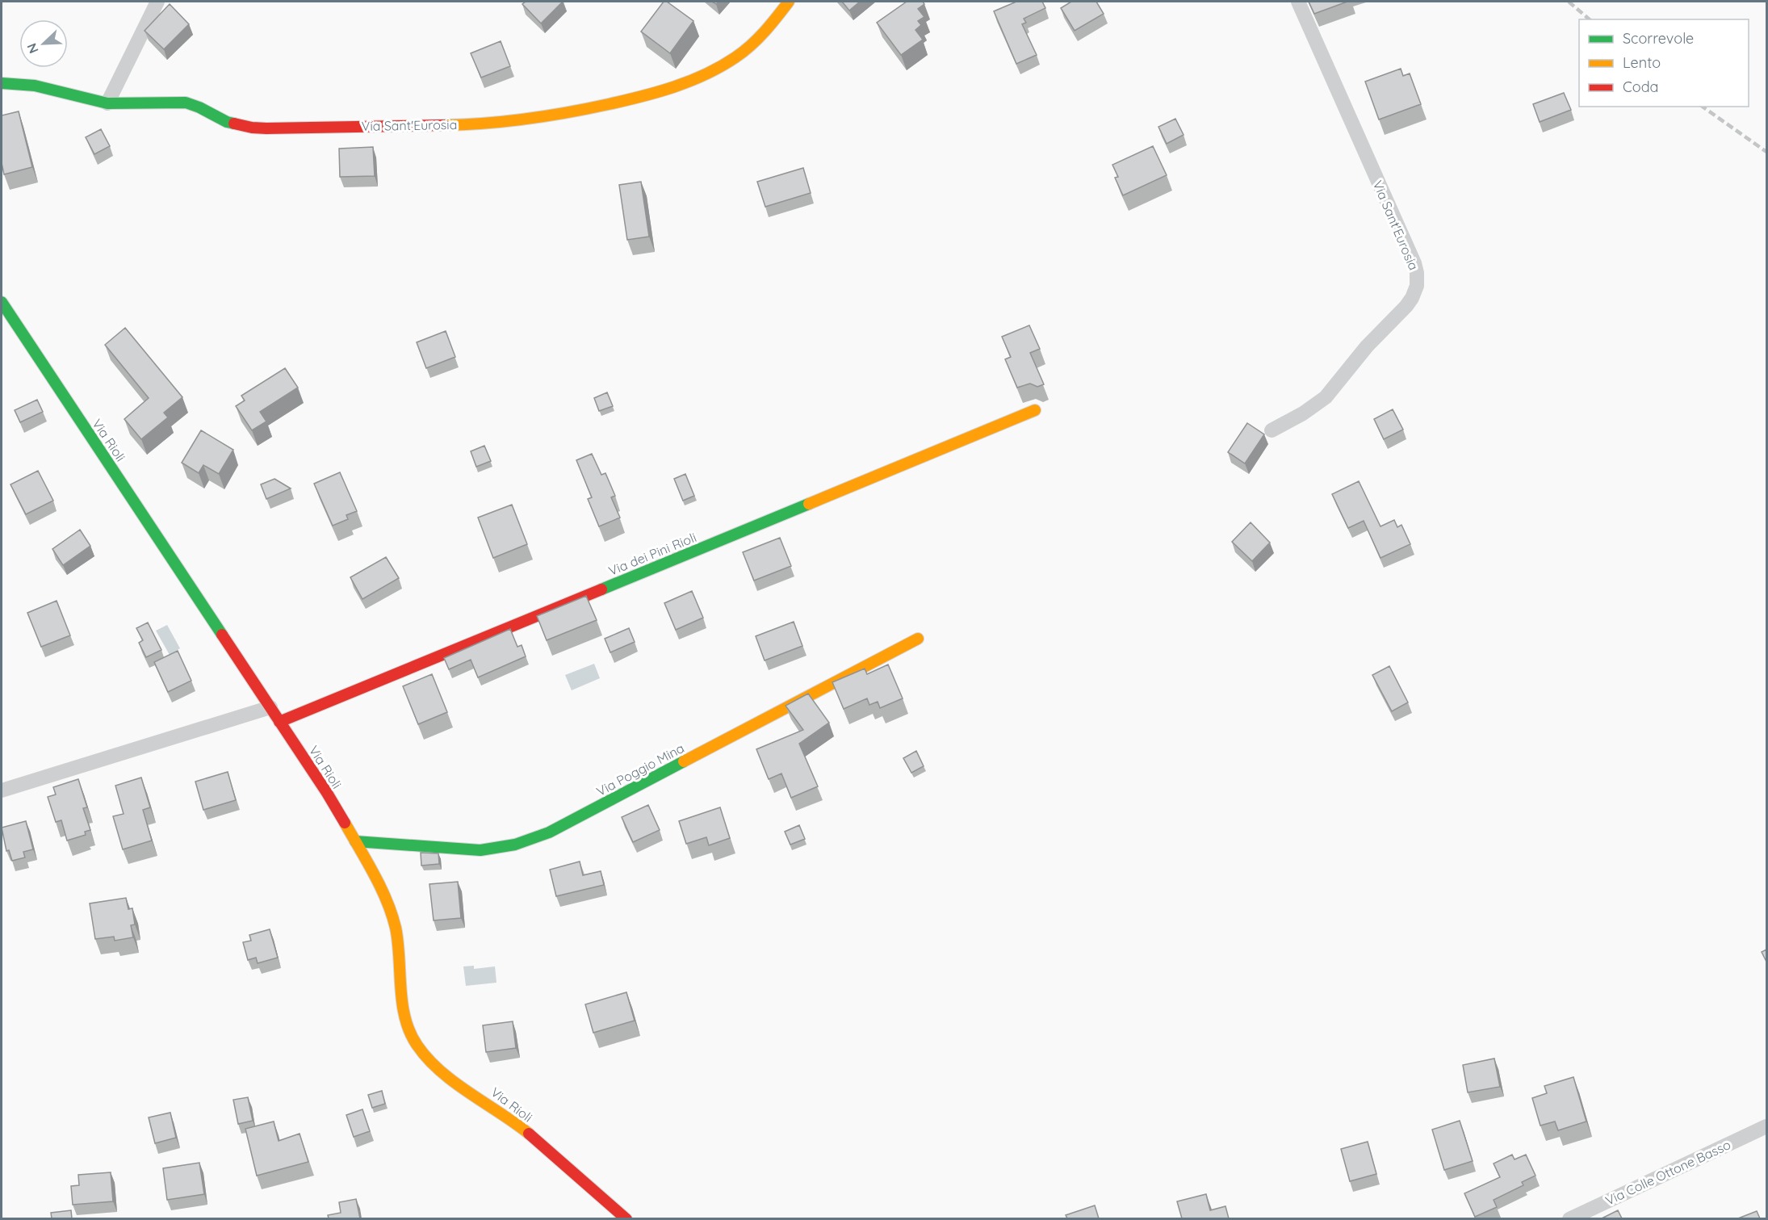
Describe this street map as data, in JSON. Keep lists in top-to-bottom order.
{
  "streets": {
    "street": [
      "Via Sant'Eurosia",
      "Via Rioli",
      "Via dei Pini Rioli",
      "Via Poggio Mina",
      "Via Colle Ottone Basso"
    ]
  },
  "crossings": [
    ["Via Rioli", "Via dei Pini Rioli"],
    ["Via Rioli", "Via Poggio Mina"]
  ],
  "legend": ["Scorrevole", "Lento", "Coda"],
  "north": "bottom left"
}
